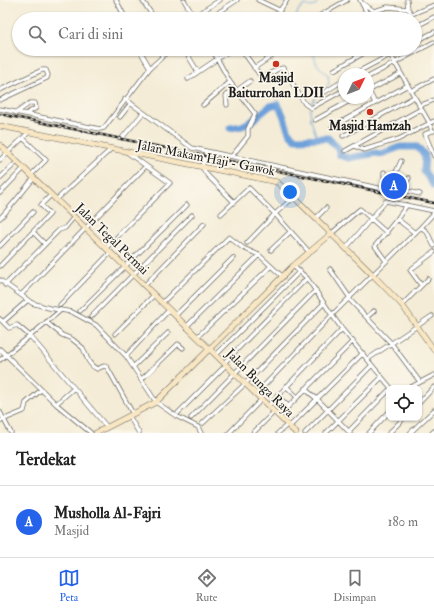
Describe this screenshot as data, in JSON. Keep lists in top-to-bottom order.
{
  "streets": {
    "street": ["Jalan Makam Haji - Gawok", "Jalan Tegal Permai", "Jalan Bunga Raya"]
  },
  "crossings": [
    ["Jalan Tegal Permai", "Jalan Bunga Raya"]
  ],
  "places": ["Masjid Baiturrohan LDII", "Masjid Hamzah"],
  "north": "top right",
  "page": {
    "search": "Cari di sini",
    "pins": "A",
    "heading": "Terdekat",
    "list": [
      {
        "mark": "A",
        "name": "Musholla Al-Fajri",
        "note": "Masjid",
        "value": "180 m"
      }
    ],
    "nav": ["Peta", "Rute", "Disimpan"]
  }
}
